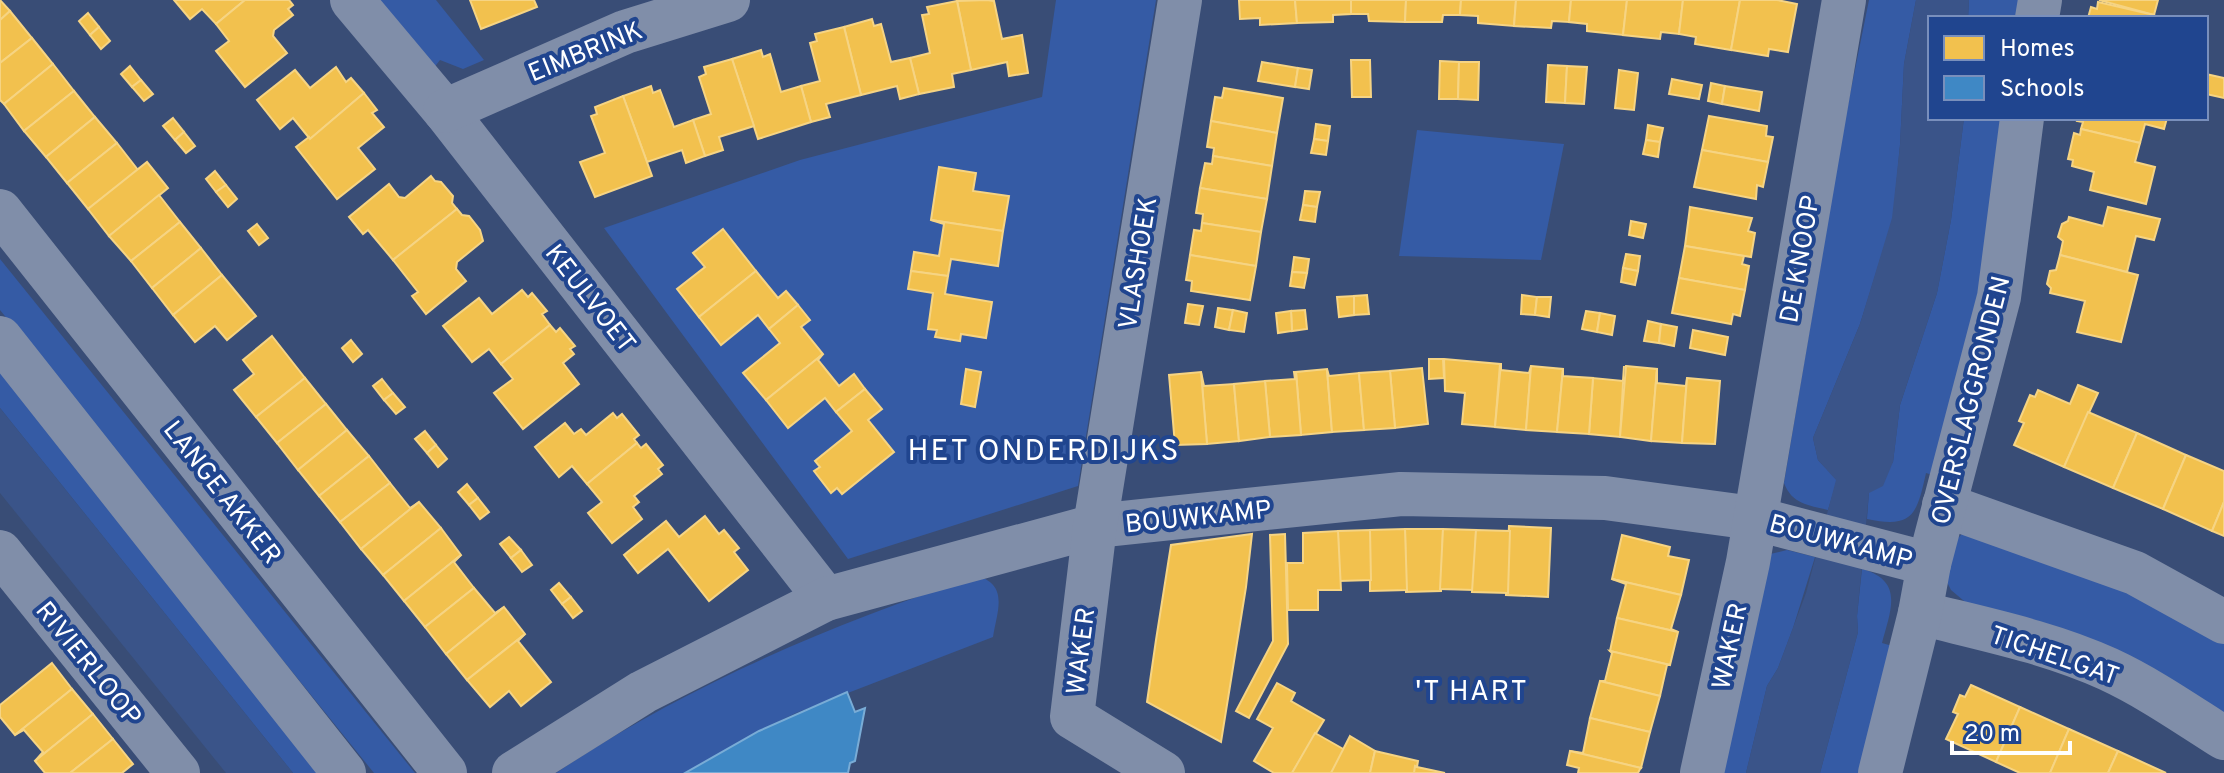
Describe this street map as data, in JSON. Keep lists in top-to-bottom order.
{
  "streets": {
    "street": [
      "EIMBRINK",
      "DE KNOOP",
      "VLASHOEK",
      "KEULVOET",
      "OVERSLAGGRONDEN",
      "LANGE AKKER",
      "BOUWKAMP",
      "WAKER",
      "TICHELGAT",
      "RIVIERLOOP"
    ]
  },
  "crossings": [
    ["EIMBRINK", "KEULVOET"],
    ["DE KNOOP", "BOUWKAMP"],
    ["DE KNOOP", "WAKER"],
    ["VLASHOEK", "BOUWKAMP"],
    ["VLASHOEK", "WAKER"],
    ["KEULVOET", "BOUWKAMP"],
    ["OVERSLAGGRONDEN", "BOUWKAMP"],
    ["OVERSLAGGRONDEN", "TICHELGAT"],
    ["BOUWKAMP", "WAKER"]
  ],
  "districts": ["HET ONDERDIJKS", "'T HART"],
  "legend": ["Homes", "Schools"],
  "scale_bar": "20 m"
}
